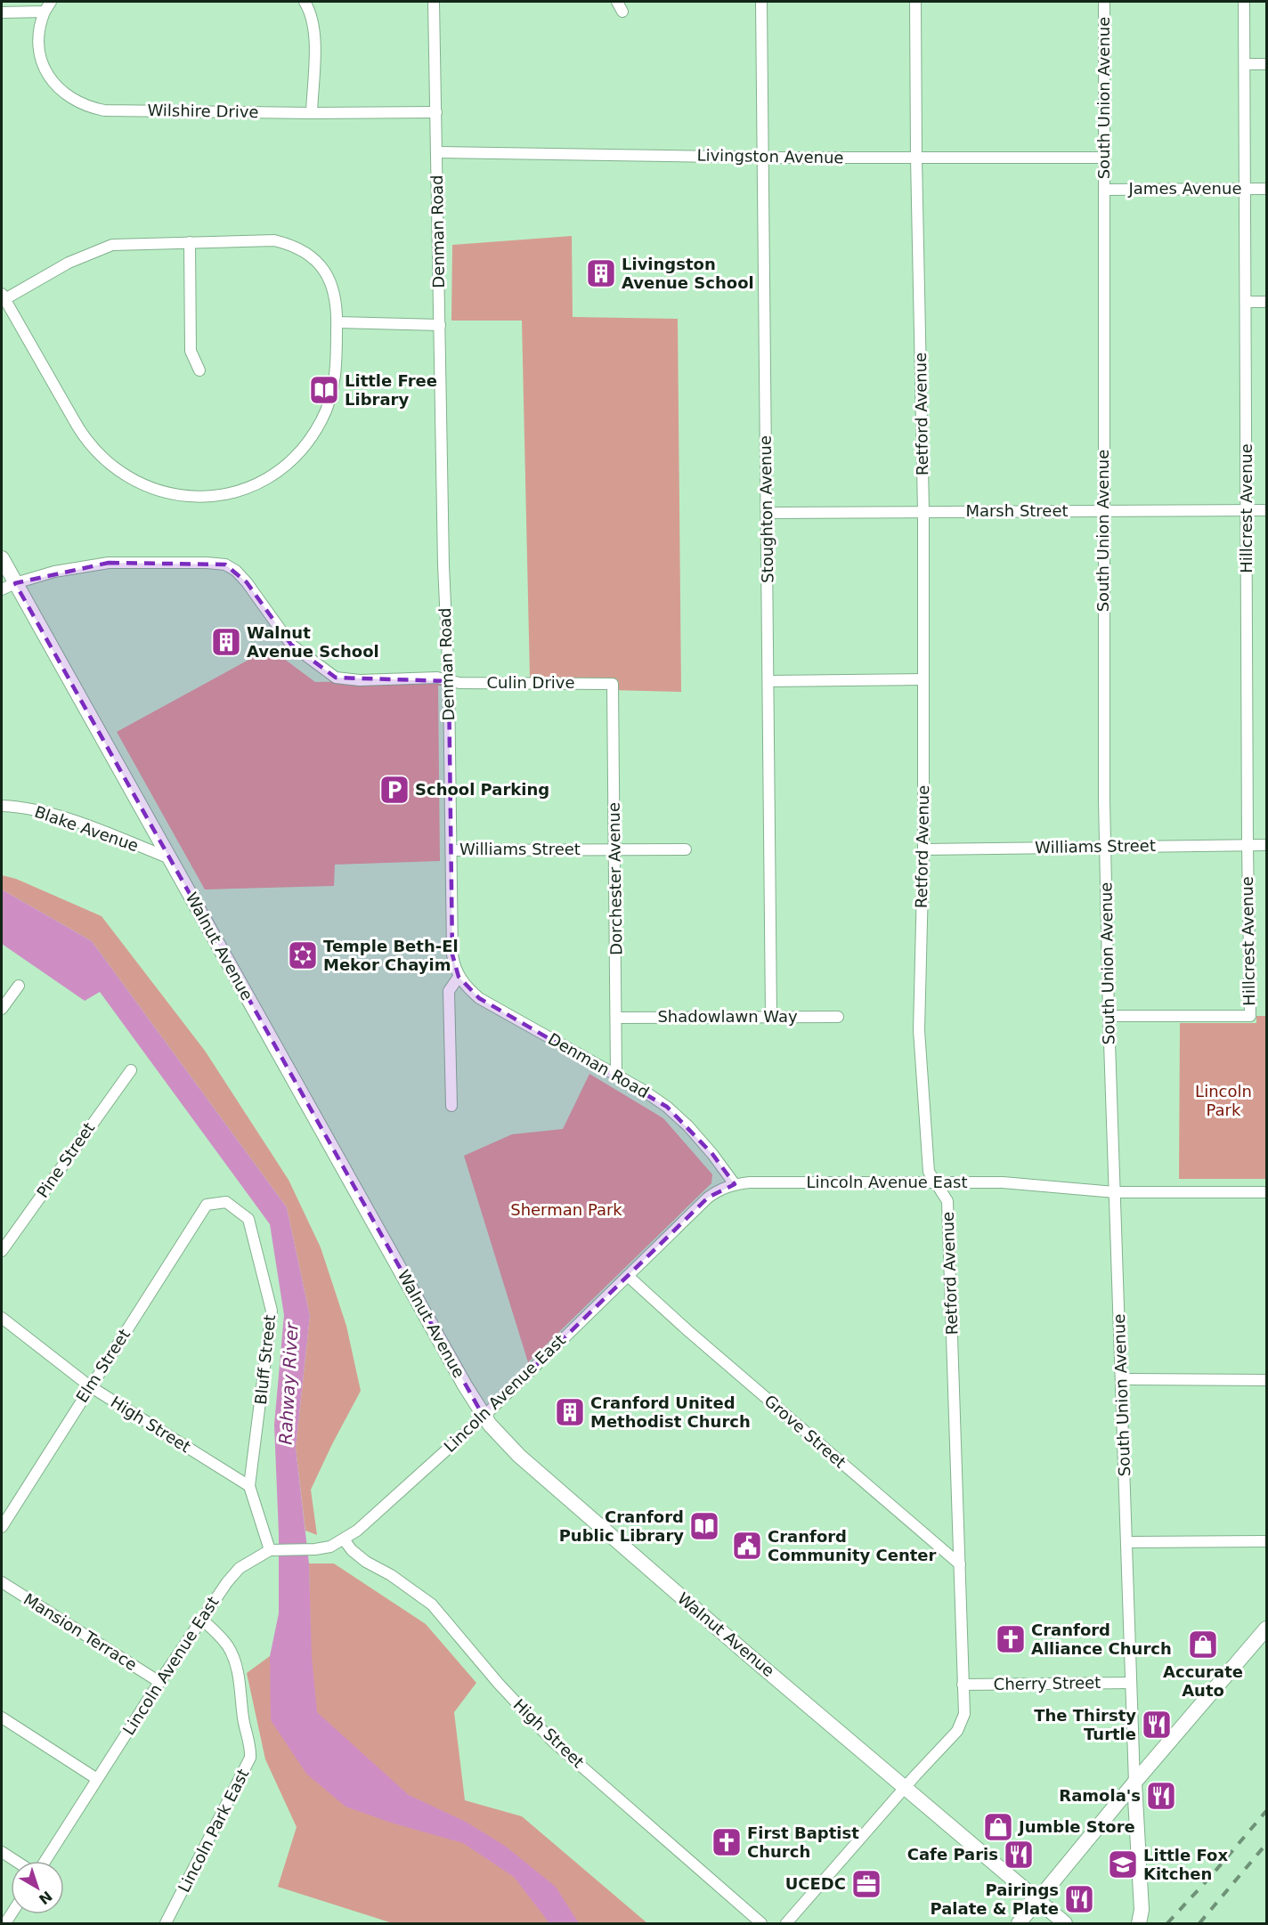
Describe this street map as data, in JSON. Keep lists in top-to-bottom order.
{
  "streets": {
    "street": [
      "South Union Avenue",
      "Wilshire Drive",
      "Livingston Avenue",
      "James Avenue",
      "Denman Road",
      "Retford Avenue",
      "Hillcrest Avenue",
      "Stoughton Avenue",
      "Marsh Street",
      "Culin Drive",
      "Blake Avenue",
      "Williams Street",
      "Dorchester Avenue",
      "Walnut Avenue",
      "Shadowlawn Way",
      "Pine Street",
      "Lincoln Avenue East",
      "Bluff Street",
      "Elm Street",
      "High Street",
      "Grove Street",
      "Mansion Terrace",
      "Cherry Street",
      "Lincoln Park East"
    ]
  },
  "crossings": [
    ["South Union Avenue", "Livingston Avenue"],
    ["South Union Avenue", "James Avenue"],
    ["South Union Avenue", "Hillcrest Avenue"],
    ["South Union Avenue", "Marsh Street"],
    ["South Union Avenue", "Williams Street"],
    ["South Union Avenue", "Lincoln Avenue East"],
    ["South Union Avenue", "Cherry Street"],
    ["Wilshire Drive", "Denman Road"],
    ["Livingston Avenue", "Denman Road"],
    ["Livingston Avenue", "Retford Avenue"],
    ["Livingston Avenue", "Stoughton Avenue"],
    ["James Avenue", "Hillcrest Avenue"],
    ["Denman Road", "Culin Drive"],
    ["Denman Road", "Williams Street"],
    ["Denman Road", "Dorchester Avenue"],
    ["Denman Road", "Lincoln Avenue East"],
    ["Retford Avenue", "Marsh Street"],
    ["Retford Avenue", "Williams Street"],
    ["Retford Avenue", "Walnut Avenue"],
    ["Retford Avenue", "Lincoln Avenue East"],
    ["Retford Avenue", "Grove Street"],
    ["Retford Avenue", "Cherry Street"],
    ["Hillcrest Avenue", "Marsh Street"],
    ["Hillcrest Avenue", "Williams Street"],
    ["Stoughton Avenue", "Marsh Street"],
    ["Stoughton Avenue", "Shadowlawn Way"],
    ["Culin Drive", "Dorchester Avenue"],
    ["Culin Drive", "Walnut Avenue"],
    ["Blake Avenue", "Walnut Avenue"],
    ["Williams Street", "Dorchester Avenue"],
    ["Dorchester Avenue", "Shadowlawn Way"],
    ["Walnut Avenue", "Lincoln Avenue East"],
    ["Lincoln Avenue East", "High Street"],
    ["Lincoln Avenue East", "Grove Street"],
    ["Lincoln Avenue East", "Mansion Terrace"],
    ["Lincoln Avenue East", "Lincoln Park East"],
    ["Bluff Street", "Elm Street"],
    ["Bluff Street", "High Street"],
    ["Elm Street", "High Street"]
  ],
  "water": ["Rahway River"],
  "parks": ["Lincoln Park", "Sherman Park"],
  "places": {
    "building": ["Livingston Avenue School", "Walnut Avenue School", "Cranford United Methodist Church"],
    "library": ["Little Free Library", "Cranford Public Library"],
    "parking": ["School Parking"],
    "synagogue": ["Temple Beth-El Mekor Chayim"],
    "public building": ["Cranford Community Center"],
    "church": ["Cranford Alliance Church", "First Baptist Church"],
    "shop": ["Accurate Auto", "Jumble Store"],
    "restaurant": [
      "The Thirsty Turtle",
      "Ramola's",
      "Cafe Paris",
      "Pairings Palate & Plate"
    ],
    "school or university": ["Little Fox Kitchen"],
    "office": ["UCEDC"]
  },
  "north": "bottom right"
}
